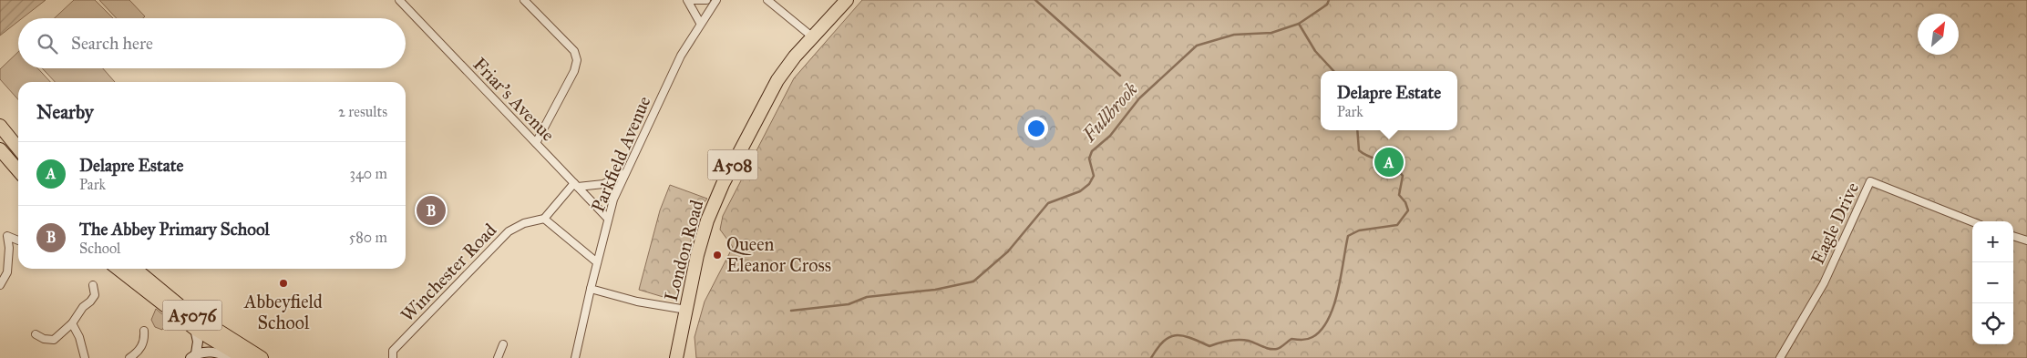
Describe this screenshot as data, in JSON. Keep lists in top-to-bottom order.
{
  "streets": {
    "highway": ["A508", "London Road", "A5076"],
    "street": [
      "Friar's Avenue",
      "Parkfield Avenue",
      "Eagle Drive",
      "Winchester Road"
    ]
  },
  "crossings": [
    ["Friar's Avenue", "Parkfield Avenue"]
  ],
  "water": ["Fullbrook"],
  "places": ["Queen Eleanor Cross", "Abbeyfield School"],
  "north": "top right",
  "page": {
    "search": "Search here",
    "popup": ["Delapre Estate", "Park"],
    "heading": ["Nearby", "2 results"],
    "list": [
      {
        "mark": "A",
        "name": "Delapre Estate",
        "note": "Park",
        "value": "340 m"
      },
      {
        "mark": "B",
        "name": "The Abbey Primary School",
        "note": "School",
        "value": "580 m"
      }
    ],
    "pins": ["A", "B"],
    "map_buttons": ["+", "−"]
  }
}
